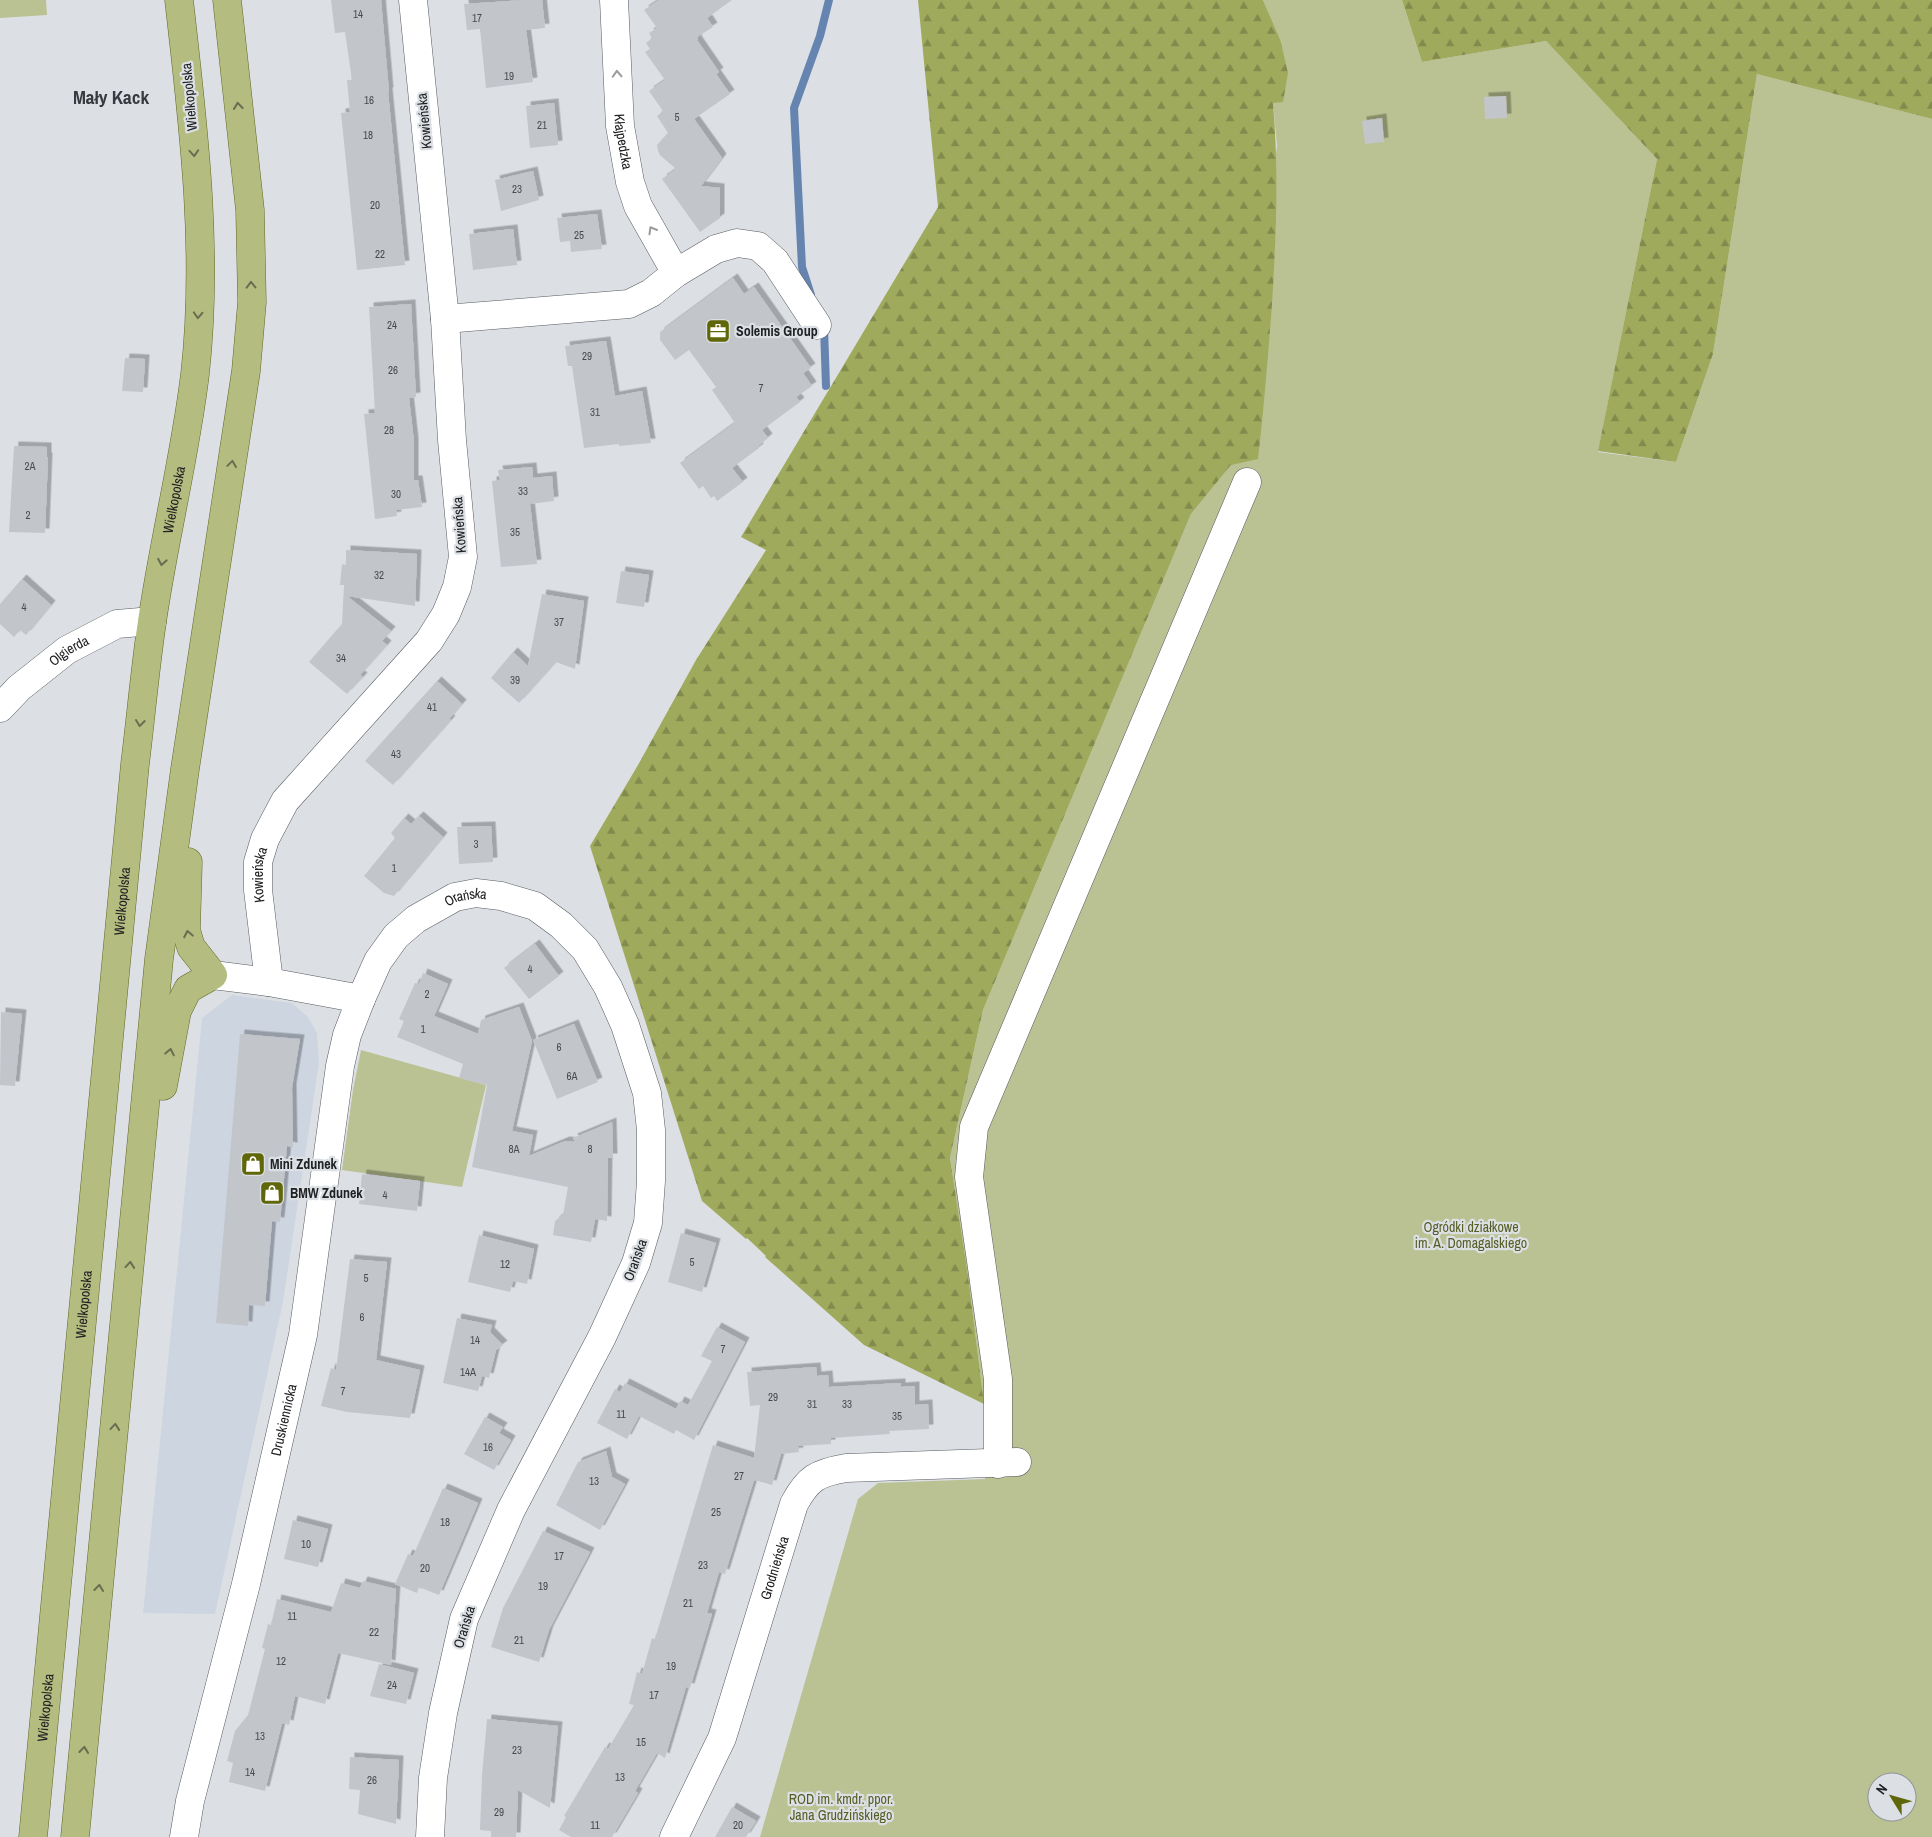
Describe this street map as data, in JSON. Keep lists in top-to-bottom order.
{
  "streets": {
    "main road": ["Wielkopolska"],
    "street": [
      "Kowieńska",
      "Kłajpedzka",
      "Olgierda",
      "Orańska",
      "Druskiennicka",
      "Grodnieńska"
    ]
  },
  "crossings": [
    ["Wielkopolska", "Olgierda"],
    ["Orańska", "Druskiennicka"]
  ],
  "one_way": ["Kłajpedzka"],
  "districts": ["Mały Kack"],
  "parks": ["Ogródki działkowe im. A. Domagalskiego", "ROD im. kmdr. ppor. Jana Grudzińskiego"],
  "places": {
    "office": ["Solemis Group"],
    "shop": ["Mini Zdunek", "BMW Zdunek"]
  },
  "house_numbers": [
    "14",
    "17",
    "19",
    "16",
    "5",
    "21",
    "18",
    "23",
    "20",
    "25",
    "22",
    "24",
    "29",
    "26",
    "7",
    "31",
    "28",
    "2A",
    "33",
    "30",
    "2",
    "35",
    "32",
    "4",
    "37",
    "34",
    "39",
    "41",
    "43",
    "3",
    "1",
    "4",
    "2",
    "1",
    "6",
    "6A",
    "8A",
    "8",
    "4",
    "5",
    "12",
    "5",
    "6",
    "14",
    "7",
    "14A",
    "7",
    "29",
    "31",
    "33",
    "11",
    "35",
    "16",
    "27",
    "13",
    "25",
    "18",
    "10",
    "17",
    "23",
    "20",
    "19",
    "21",
    "11",
    "22",
    "21",
    "12",
    "19",
    "24",
    "17",
    "13",
    "15",
    "23",
    "14",
    "13",
    "26",
    "29",
    "11",
    "20"
  ],
  "north": "top left"
}
